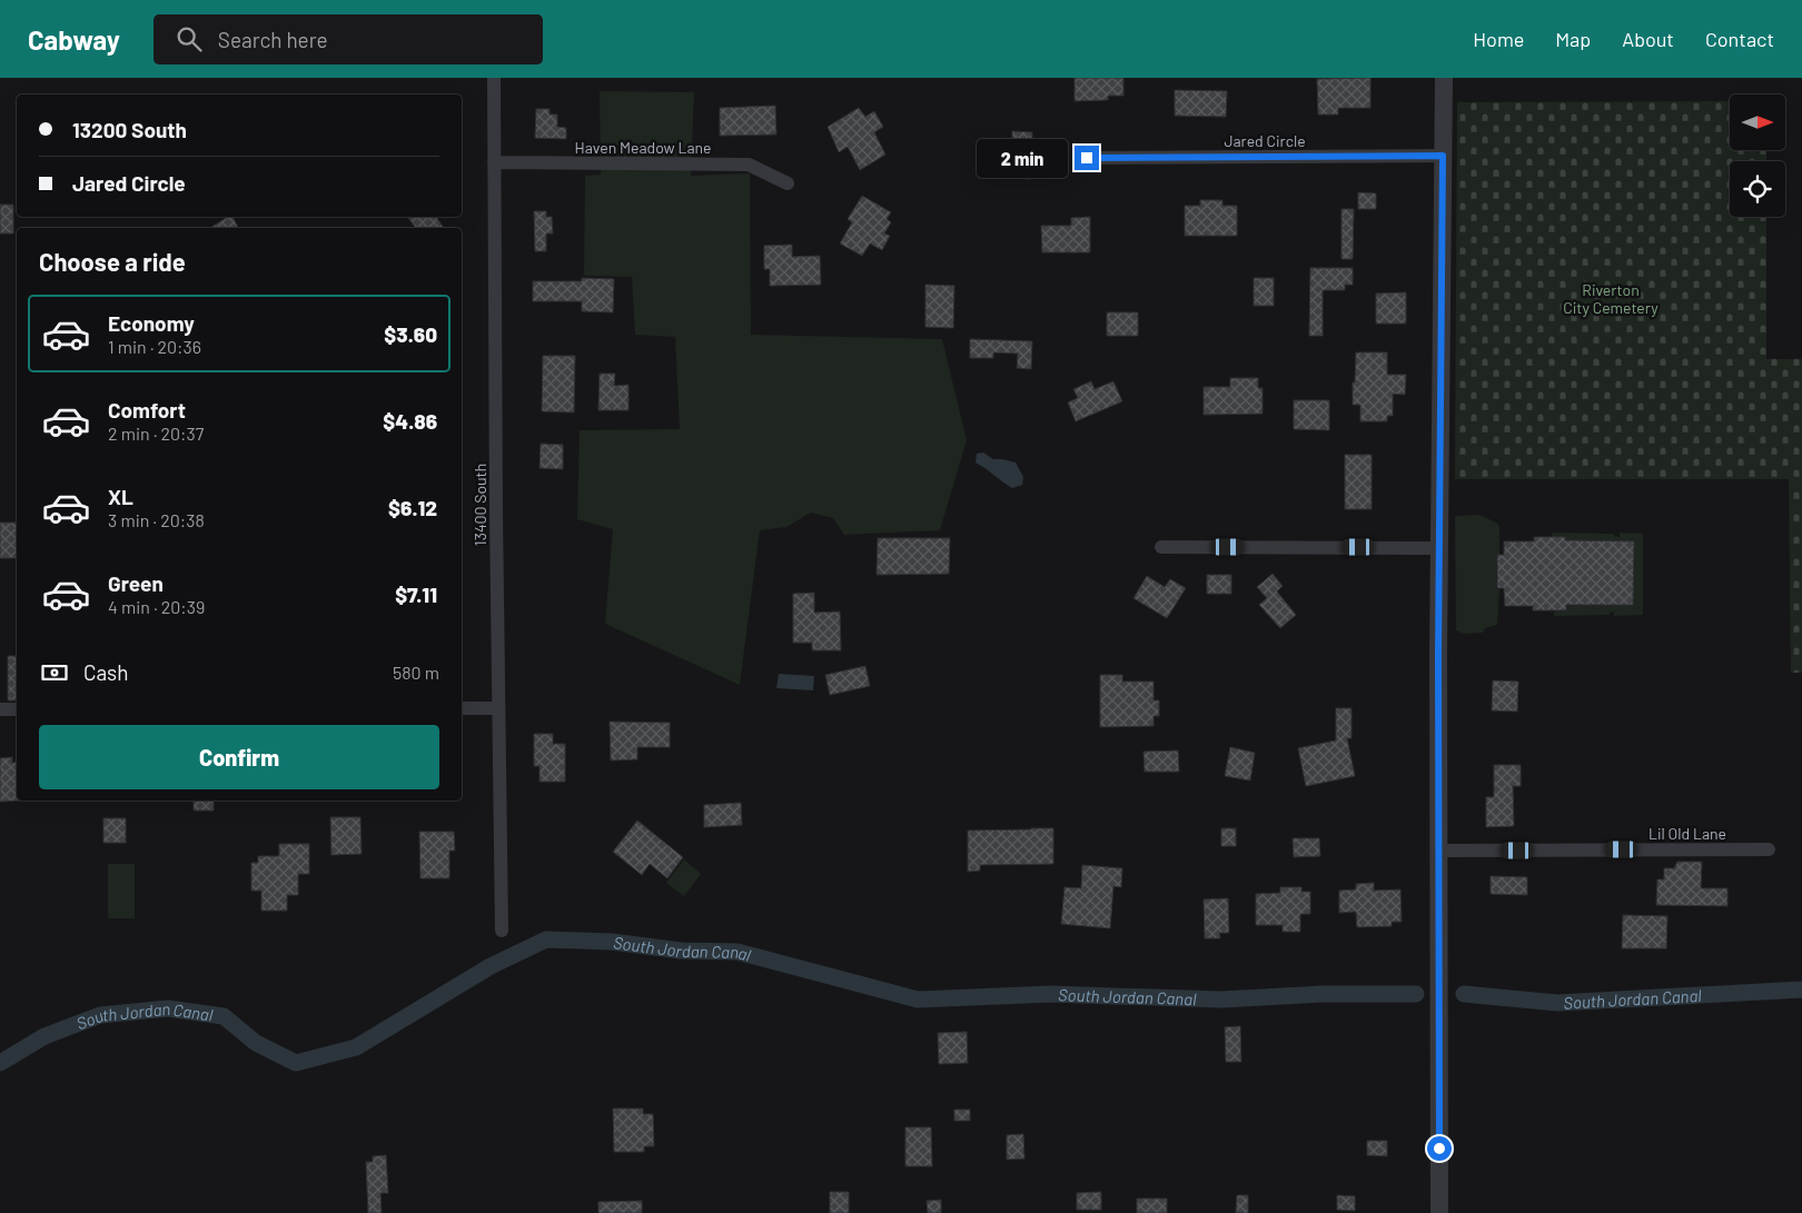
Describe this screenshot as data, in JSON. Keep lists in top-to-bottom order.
{
  "streets": {
    "street": [
      "Jared Circle",
      "Haven Meadow Lane",
      "13400 South",
      "Lil Old Lane"
    ]
  },
  "crossings": [
    ["Haven Meadow Lane", "13400 South"]
  ],
  "water": ["South Jordan Canal"],
  "parks": ["Riverton City Cemetery"],
  "north": "right",
  "page": {
    "header": "Cabway",
    "search": "Search here",
    "nav": [
      "Home",
      "Map",
      "About",
      "Contact"
    ],
    "banner": ["13200 South", "Jared Circle"],
    "bubble": "2 min",
    "heading": "Choose a ride",
    "list": [
      {
        "name": "Economy",
        "note": "1 min · 20:36",
        "value": "$3.60"
      },
      {
        "name": "Comfort",
        "note": "2 min · 20:37",
        "value": "$4.86"
      },
      {
        "name": "XL",
        "note": "3 min · 20:38",
        "value": "$6.12"
      },
      {
        "name": "Green",
        "note": "4 min · 20:39",
        "value": "$7.11"
      }
    ],
    "pay": ["Cash", "580 m"],
    "buttons": "Confirm"
  }
}
